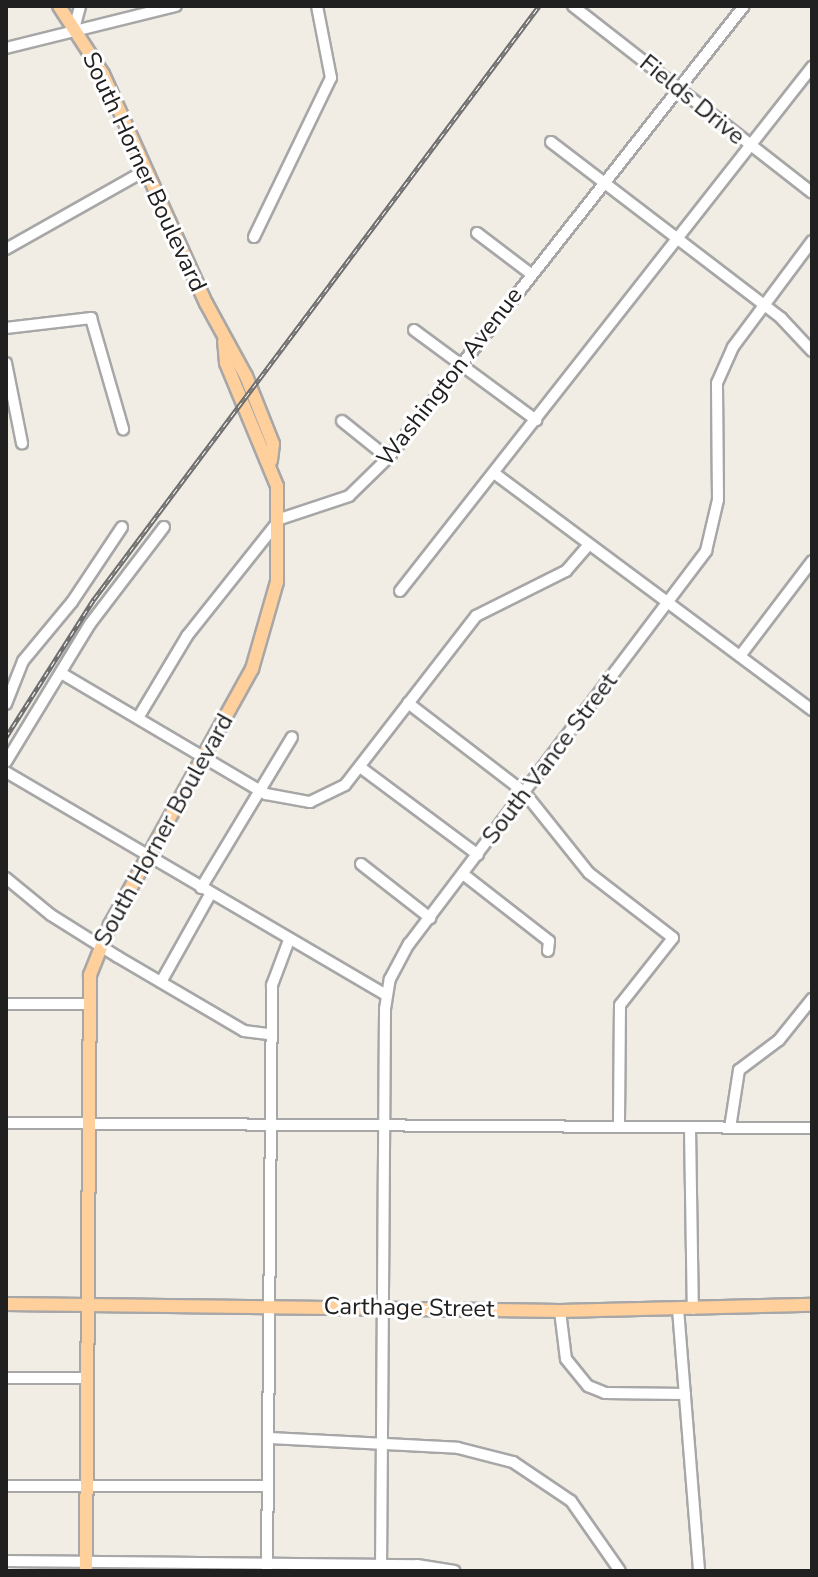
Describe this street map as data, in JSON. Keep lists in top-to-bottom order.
{
  "streets": {
    "main road": ["South Horner Boulevard", "Carthage Street"],
    "street": ["Fields Drive", "Washington Avenue", "South Vance Street"]
  },
  "crossings": [
    ["Fields Drive", "Washington Avenue"],
    ["South Horner Boulevard", "Washington Avenue"],
    ["South Horner Boulevard", "Carthage Street"],
    ["South Vance Street", "Carthage Street"]
  ]
}
